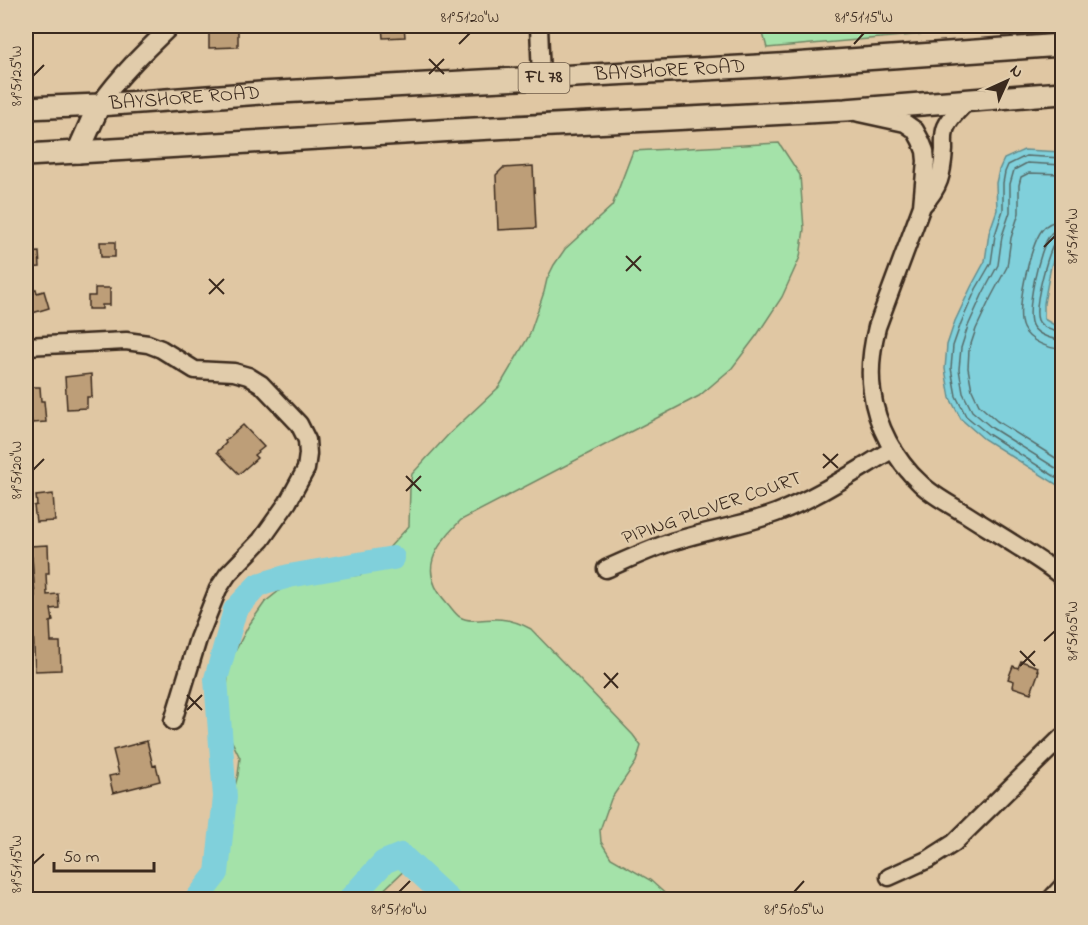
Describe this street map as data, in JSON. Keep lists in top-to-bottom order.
{
  "streets": {
    "main road": ["BAYSHORE ROAD", "FL 78"],
    "street": ["PIPING PLOVER COURT"]
  },
  "scale_bar": "50 m",
  "north": "top right",
  "coordinates": [
    "81°51'20\"W",
    "81°51'15\"W",
    "81°51'25\"W",
    "81°51'10\"W",
    "81°51'05\"W"
  ]
}
